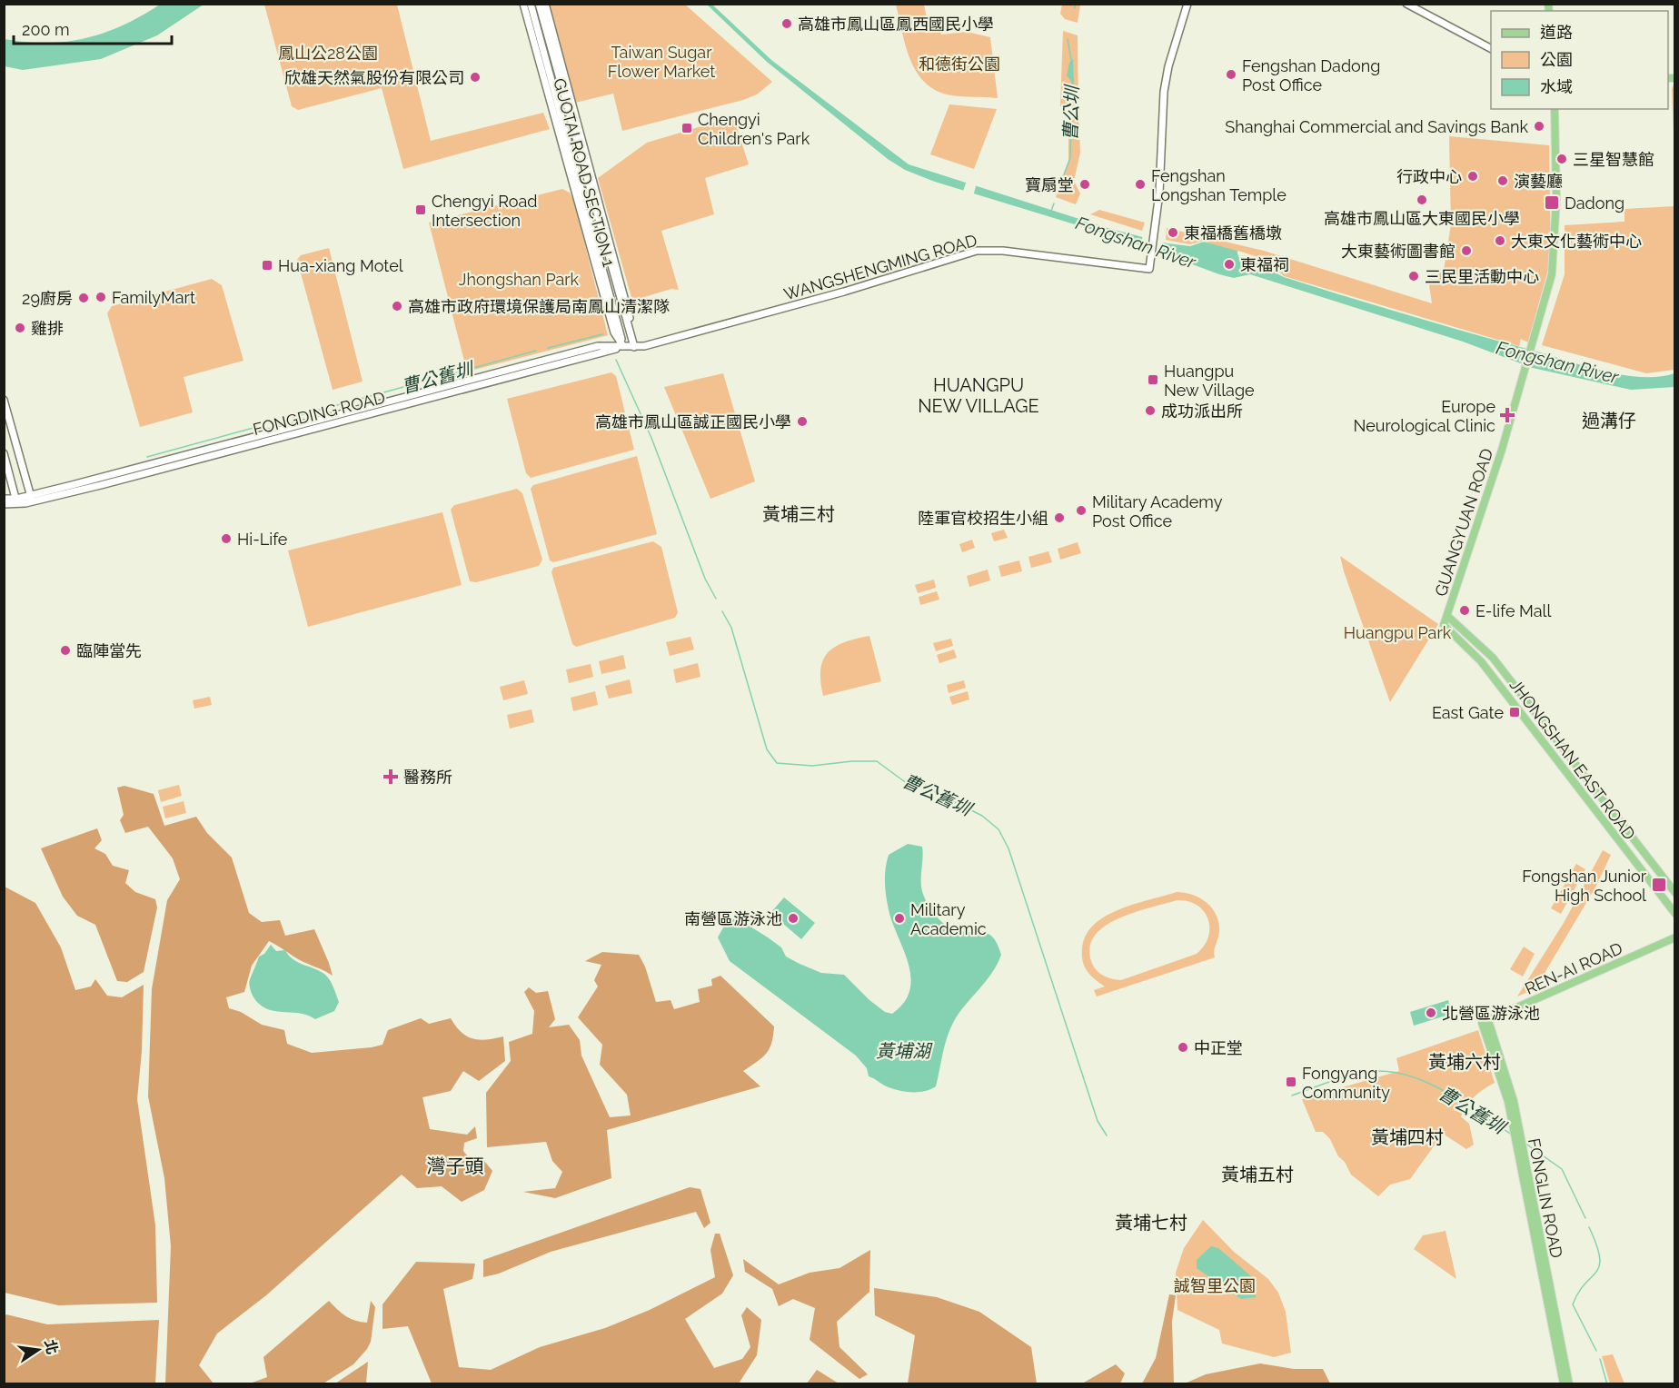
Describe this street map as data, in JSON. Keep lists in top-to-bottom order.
{
  "streets": {
    "main road": [
      "GUOTAI ROAD SECTION 1",
      "WANGSHENGMING ROAD",
      "FONGDING ROAD",
      "GUANGYUAN ROAD",
      "JHONGSHAN EAST ROAD",
      "REN-AI ROAD",
      "FONGLIN ROAD"
    ]
  },
  "crossings": [
    ["GUOTAI ROAD SECTION 1", "WANGSHENGMING ROAD"],
    ["GUOTAI ROAD SECTION 1", "FONGDING ROAD"],
    ["WANGSHENGMING ROAD", "FONGDING ROAD"],
    ["GUANGYUAN ROAD", "JHONGSHAN EAST ROAD"],
    ["REN-AI ROAD", "FONGLIN ROAD"]
  ],
  "districts": [
    "HUANGPU NEW VILLAGE",
    "過溝仔",
    "黃埔三村",
    "黃埔六村",
    "黃埔四村",
    "灣子頭",
    "黃埔五村",
    "黃埔七村"
  ],
  "water": [
    "曹公圳",
    "Fongshan River",
    "曹公舊圳",
    "黃埔湖"
  ],
  "parks": [
    "Taiwan Sugar Flower Market",
    "鳳山公28公園",
    "和德街公園",
    "Jhongshan Park",
    "Huangpu Park",
    "誠智里公園"
  ],
  "places": {
    "other": [
      "高雄市鳳山區鳳西國民小學",
      "Fengshan Dadong Post Office",
      "欣雄天然氣股份有限公司",
      "Shanghai Commercial and Savings Bank",
      "三星智慧館",
      "行政中心",
      "演藝廳",
      "寶扇堂",
      "Fengshan Longshan Temple",
      "高雄市鳳山區大東國民小學",
      "東福橋舊橋墩",
      "大東文化藝術中心",
      "大東藝術圖書館",
      "東福祠",
      "三民里活動中心",
      "FamilyMart",
      "29廚房",
      "高雄市政府環境保護局南鳳山清潔隊",
      "雞排",
      "成功派出所",
      "高雄市鳳山區誠正國民小學",
      "Military Academy Post Office",
      "陸軍官校招生小組",
      "Hi-Life",
      "E-life Mall",
      "臨陣當先",
      "南營區游泳池",
      "Military Academic",
      "北營區游泳池",
      "中正堂"
    ],
    "transit": [
      "Chengyi Children's Park",
      "Dadong",
      "Chengyi Road Intersection",
      "Hua-xiang Motel",
      "Huangpu New Village",
      "East Gate",
      "Fongshan Junior High School",
      "Fongyang Community"
    ],
    "health": ["Europe Neurological Clinic", "醫務所"]
  },
  "legend": ["道路", "公園", "水域"],
  "scale_bar": "200 m",
  "north": "right"
}
